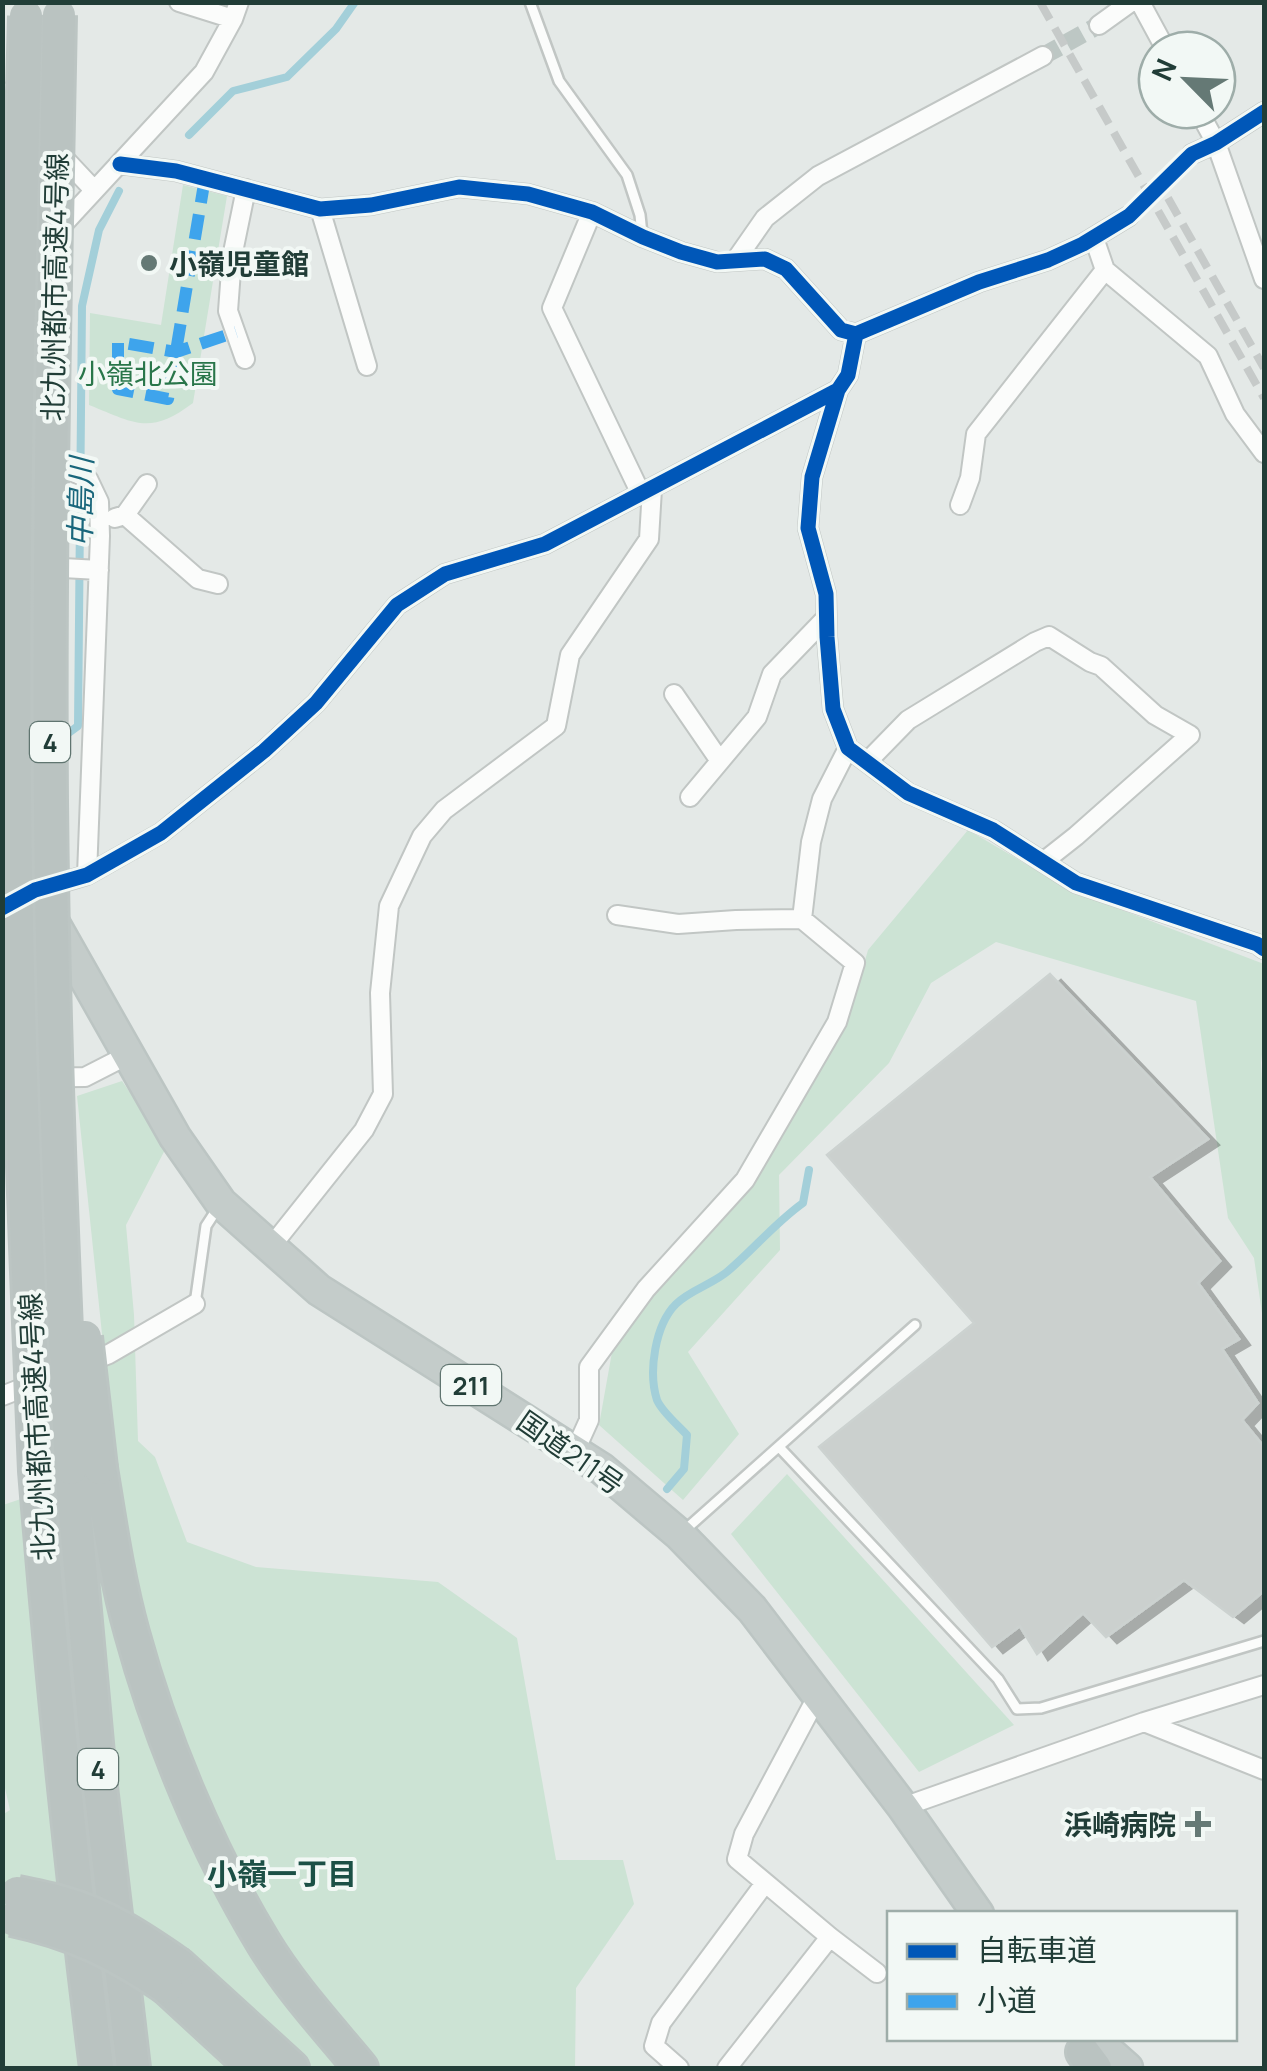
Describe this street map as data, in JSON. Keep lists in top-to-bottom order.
{
  "streets": {
    "highway": [
      "北九州都市高速4号線",
      "4",
      "211",
      "国道211号"
    ]
  },
  "districts": ["小嶺一丁目"],
  "water": ["中島川"],
  "parks": ["小嶺北公園"],
  "places": {
    "other": ["小嶺児童館"],
    "health": ["浜崎病院"]
  },
  "legend": ["自転車道", "小道"],
  "north": "top left"
}
